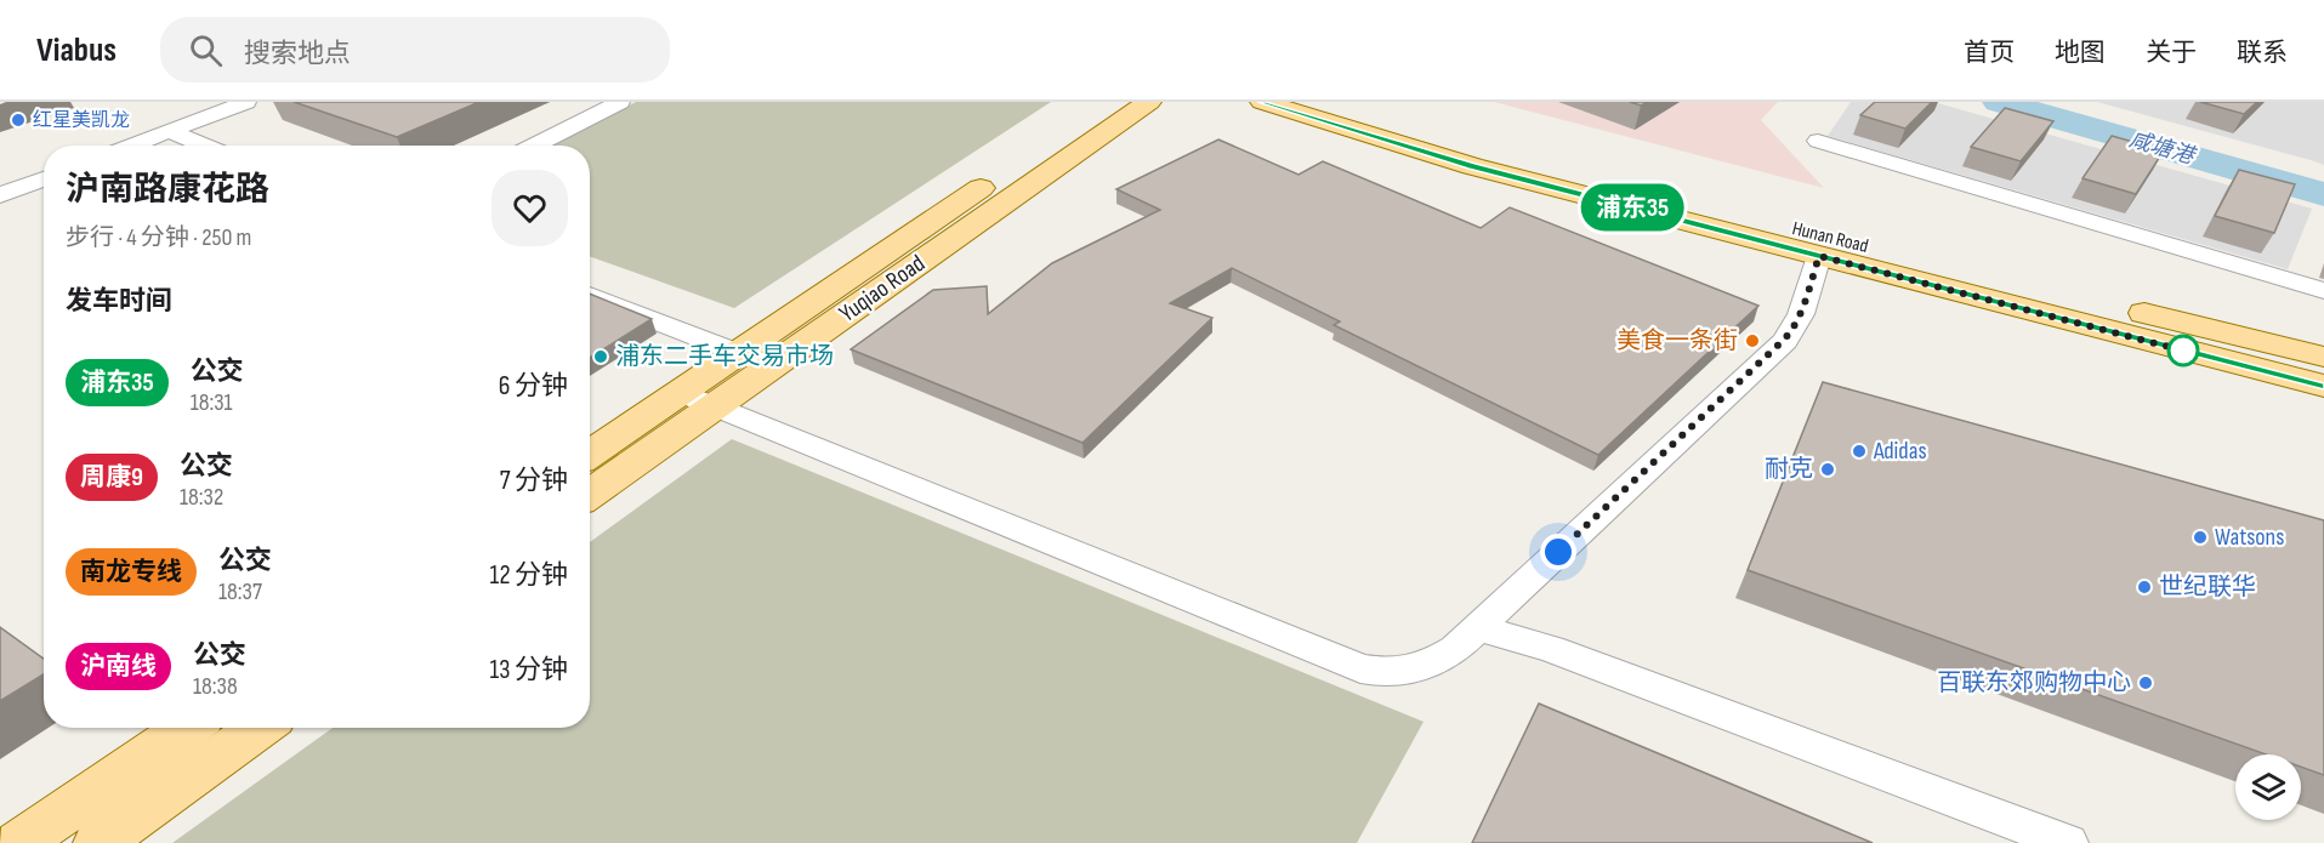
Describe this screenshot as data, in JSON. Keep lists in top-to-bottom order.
{
  "streets": {
    "main road": ["Hunan Road", "Yuqiao Road"]
  },
  "water": ["咸塘港"],
  "places": [
    "红星美凯龙",
    "美食一条街",
    "浦东二手车交易市场",
    "Adidas",
    "耐克",
    "Watsons",
    "世纪联华",
    "百联东郊购物中心"
  ],
  "lines": ["bus line 浦东35"],
  "page": {
    "header": "Viabus",
    "search": "搜索地点",
    "nav": [
      "首页",
      "地图",
      "关于",
      "联系"
    ],
    "on_map": "浦东35",
    "heading": [
      ["沪南路康花路", "步行 · 4 分钟 · 250 m"],
      "发车时间"
    ],
    "list": [
      {
        "mark": "浦东35",
        "name": "公交",
        "note": "18:31",
        "value": "6 分钟"
      },
      {
        "mark": "周康9",
        "name": "公交",
        "note": "18:32",
        "value": "7 分钟"
      },
      {
        "mark": "南龙专线",
        "name": "公交",
        "note": "18:37",
        "value": "12 分钟"
      },
      {
        "mark": "沪南线",
        "name": "公交",
        "note": "18:38",
        "value": "13 分钟"
      }
    ]
  }
}
